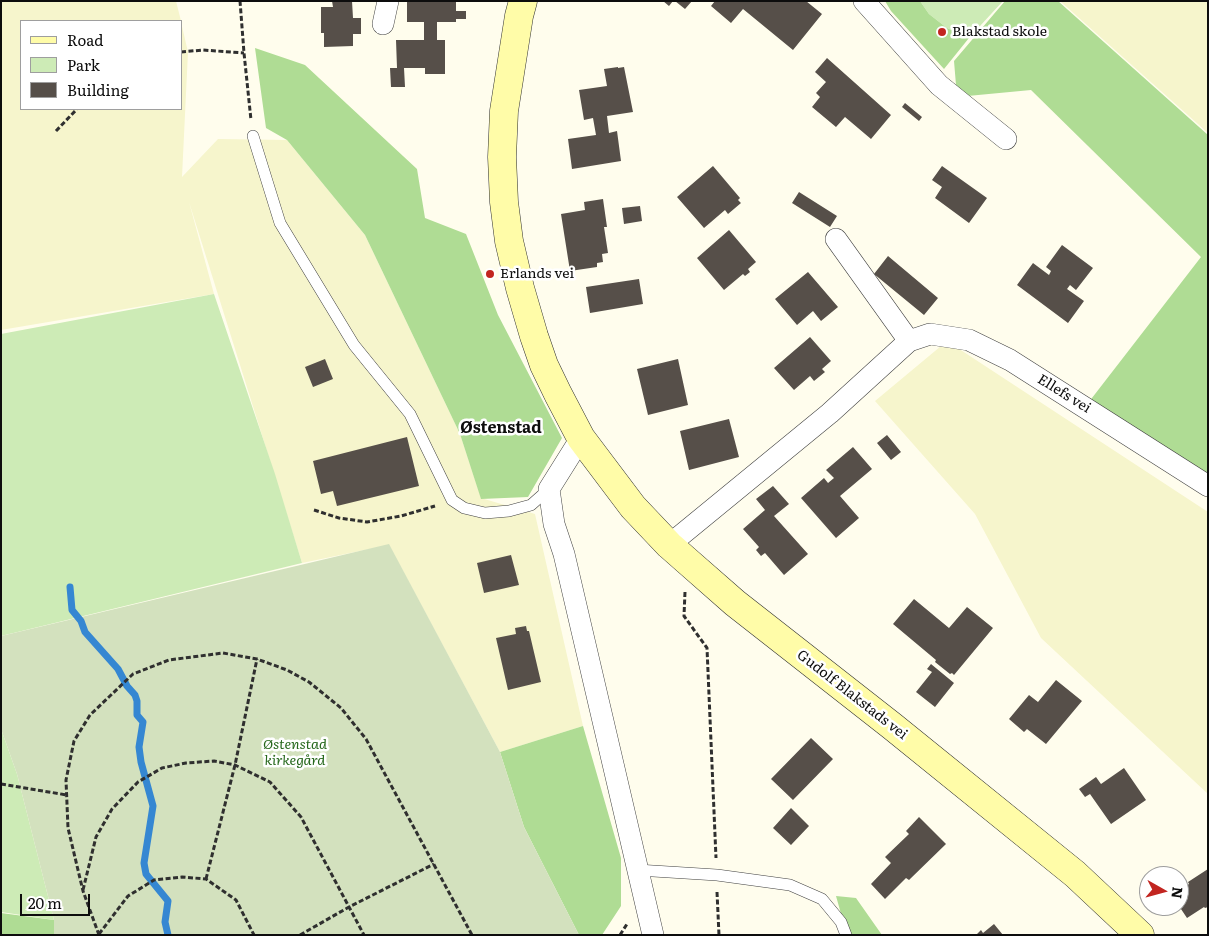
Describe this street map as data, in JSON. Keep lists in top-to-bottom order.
{
  "streets": {
    "street": ["Ellefs vei", "Gudolf Blakstads vei"]
  },
  "crossings": [
    ["Ellefs vei", "Gudolf Blakstads vei"]
  ],
  "districts": ["Østenstad"],
  "parks": ["Østenstad kirkegård"],
  "places": ["Blakstad skole", "Erlands vei"],
  "legend": ["Road", "Park", "Building"],
  "scale_bar": "20 m",
  "north": "right"
}
